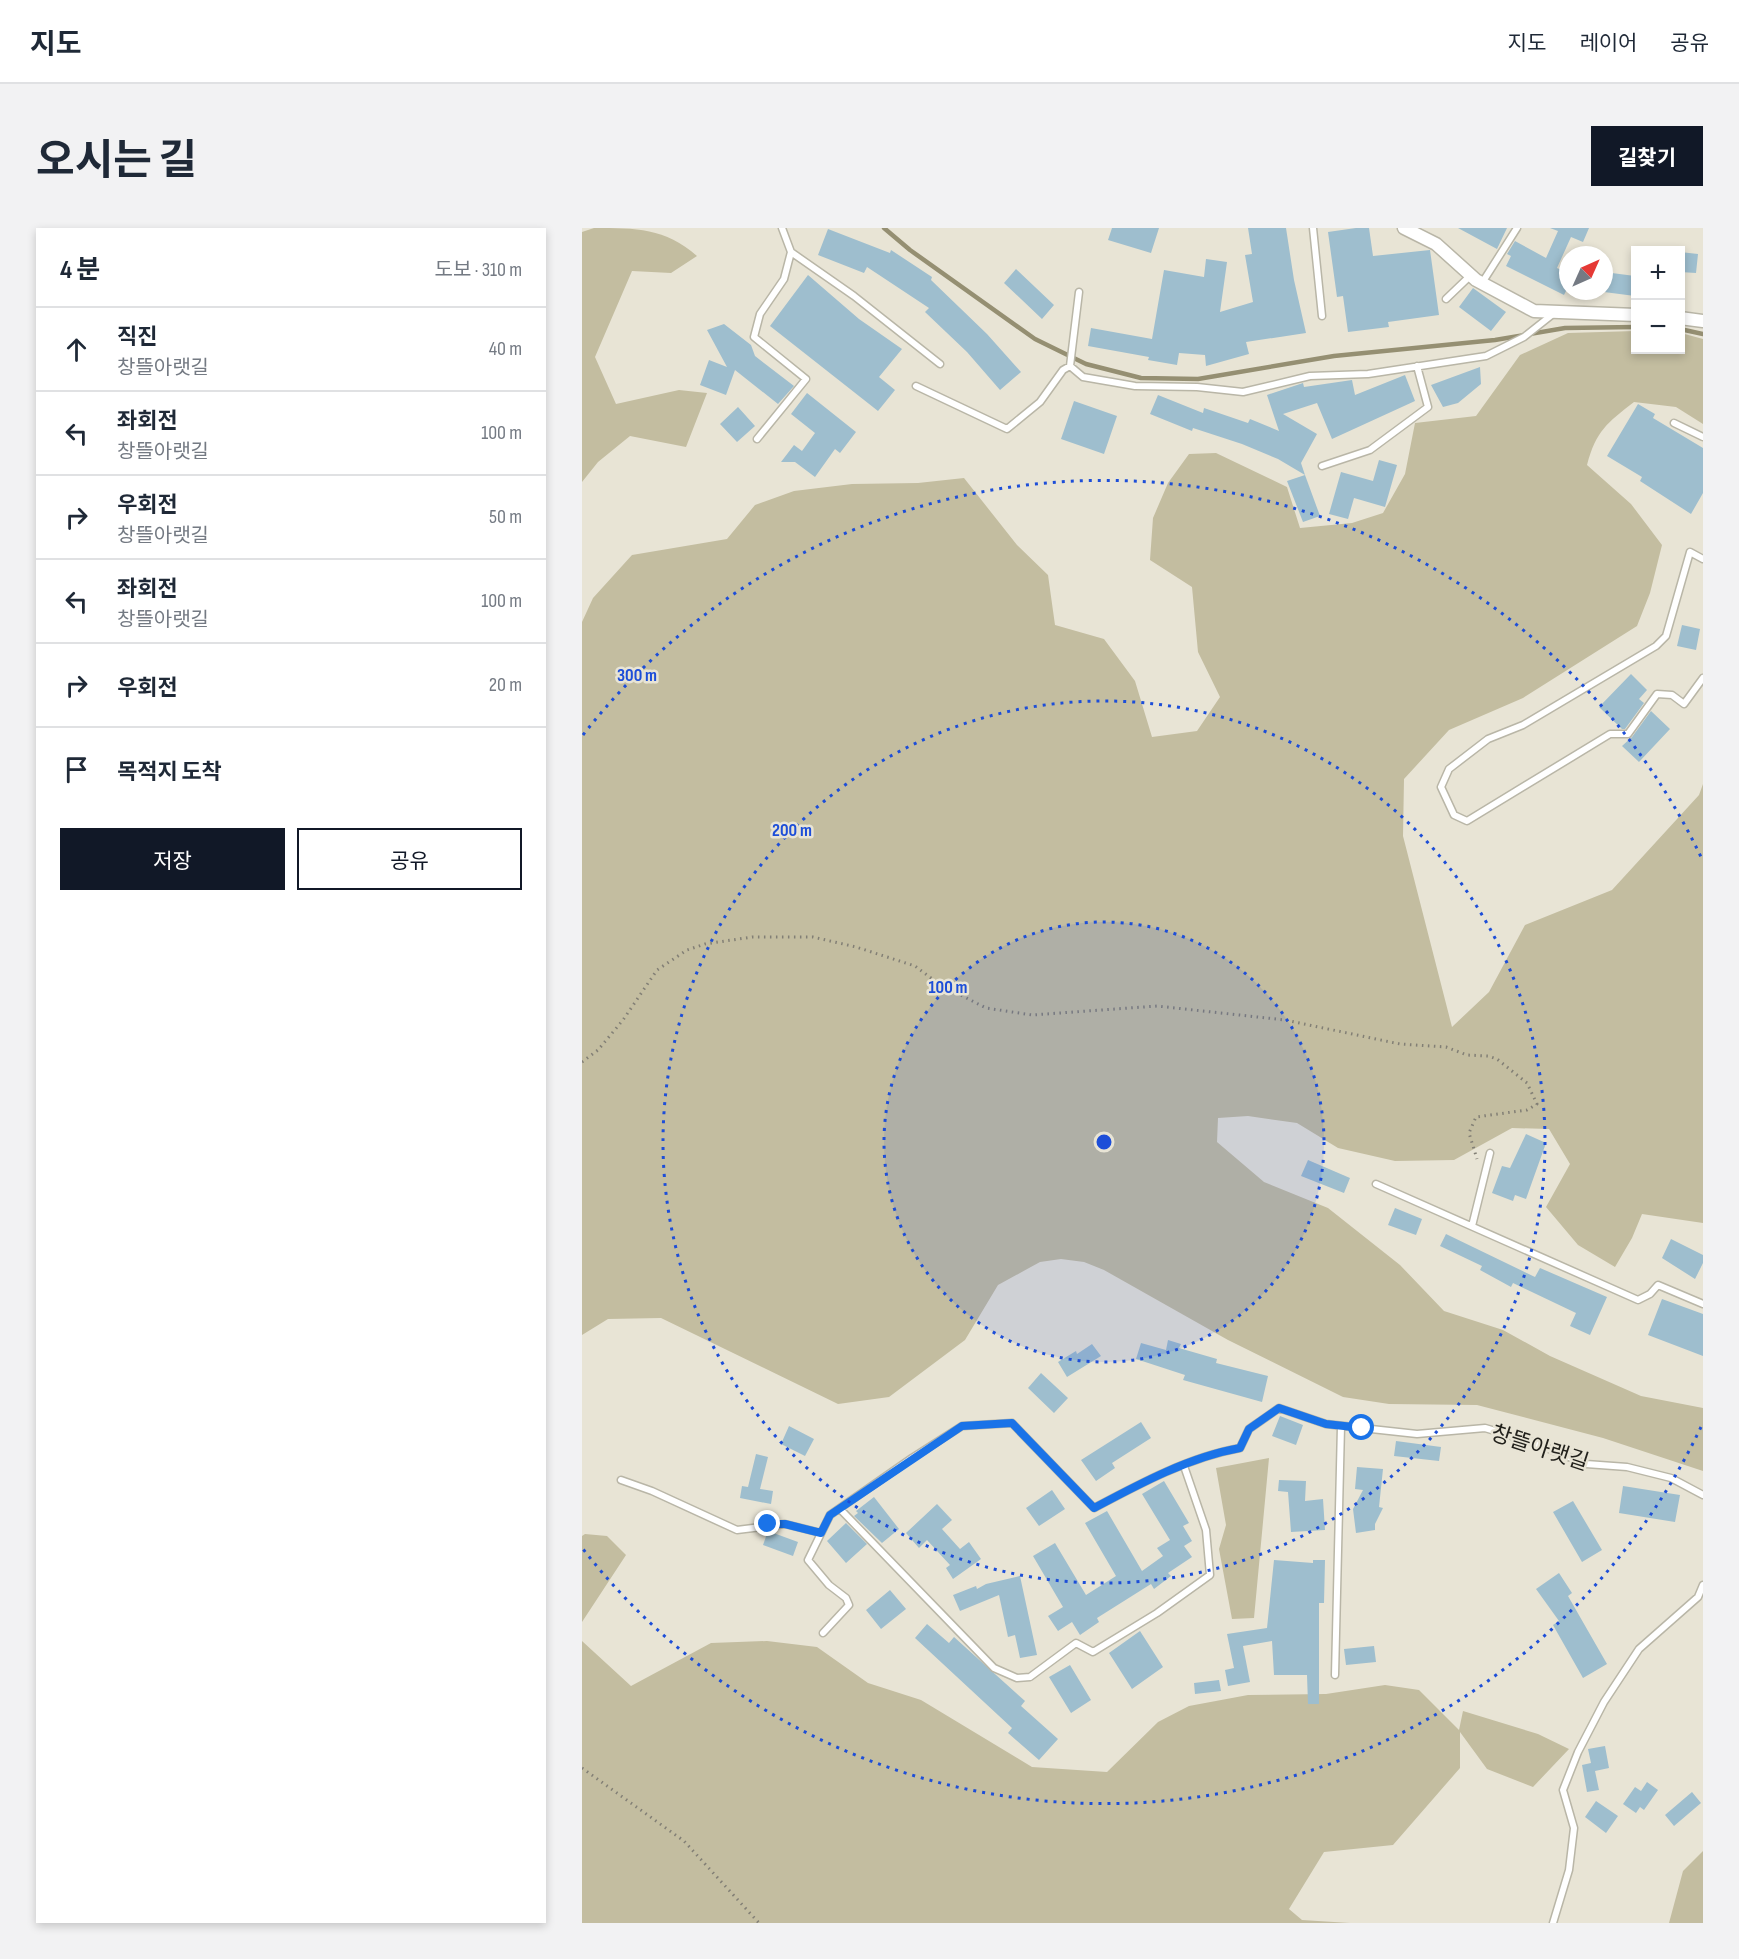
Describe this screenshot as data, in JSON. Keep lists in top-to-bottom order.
{
  "streets": {
    "lane": ["창뜰아랫길"]
  },
  "north": "top right",
  "page": {
    "header": "지도",
    "nav": ["지도", "레이어", "공유"],
    "title": "오시는 길",
    "buttons": [
      "길찾기",
      ["저장", "공유"]
    ],
    "heading": ["4 분", "도보 · 310 m"],
    "map_buttons": ["+", "−"],
    "list": [
      ["직진", "창뜰아랫길", "40 m"],
      ["좌회전", "창뜰아랫길", "100 m"],
      ["우회전", "창뜰아랫길", "50 m"],
      ["좌회전", "창뜰아랫길", "100 m"],
      ["우회전", "20 m"],
      "목적지 도착"
    ]
  },
  "rings": ["300 m", "200 m", "100 m"]
}
